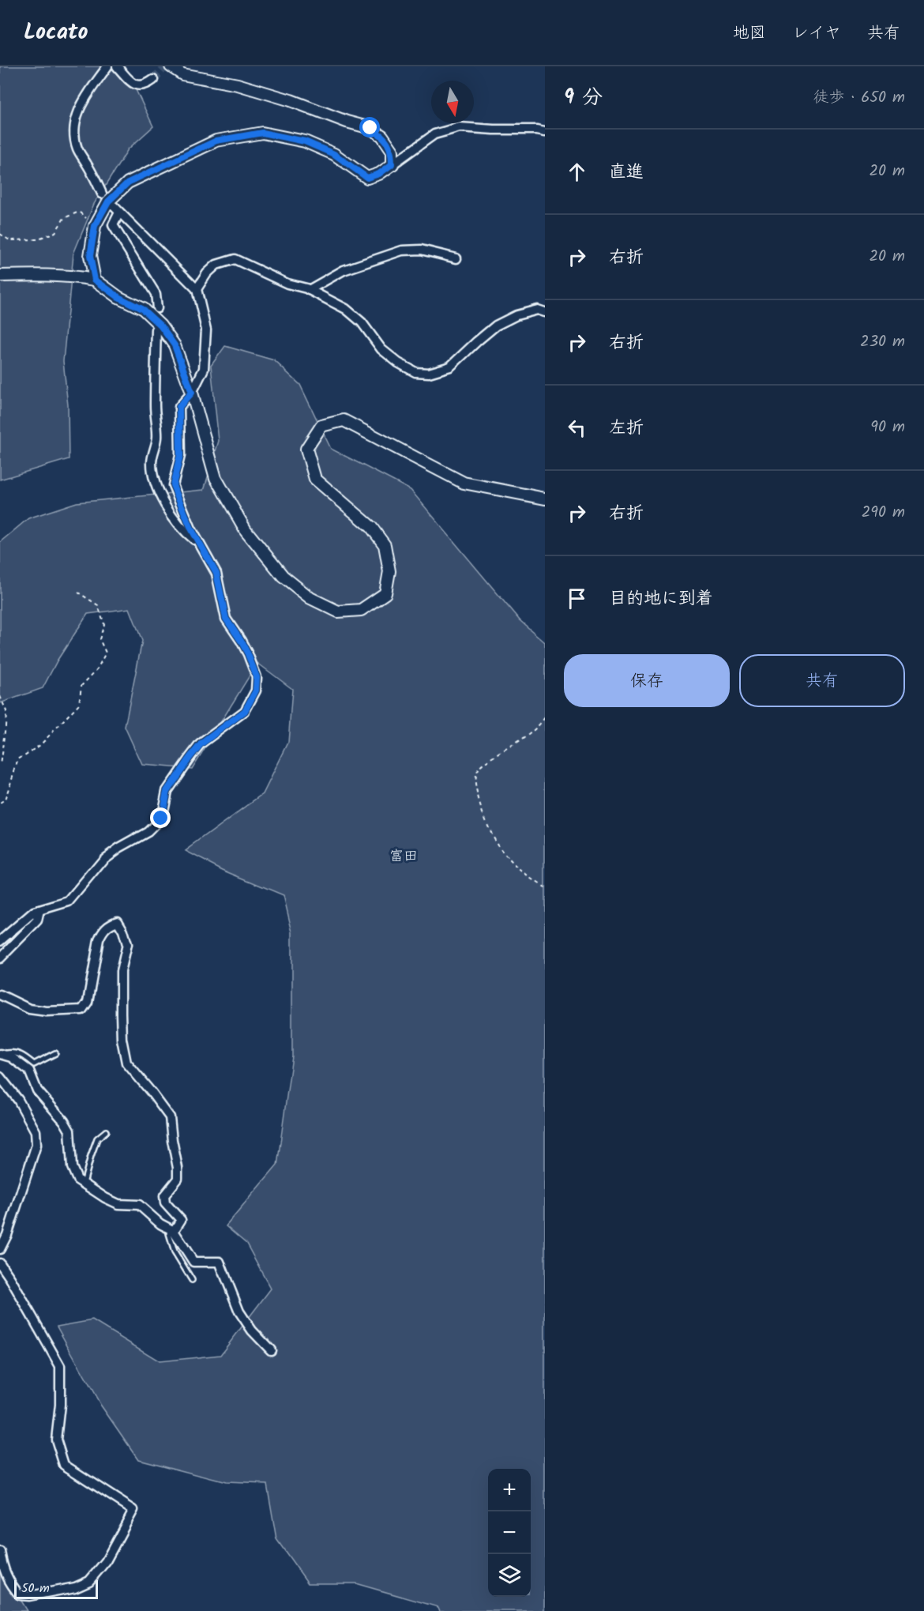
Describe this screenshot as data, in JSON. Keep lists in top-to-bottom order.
{
  "districts": ["富田"],
  "scale_bar": "50 m",
  "north": "bottom",
  "page": {
    "header": "Locato",
    "nav": ["地図", "レイヤ", "共有"],
    "heading": ["9 分", "徒歩 · 650 m"],
    "list": [
      ["直進", "20 m"],
      ["右折", "20 m"],
      ["右折", "230 m"],
      ["左折", "90 m"],
      ["右折", "290 m"],
      "目的地に到着"
    ],
    "buttons": ["保存", "共有"],
    "map_buttons": ["+", "−"],
    "scale": "50 m"
  }
}
